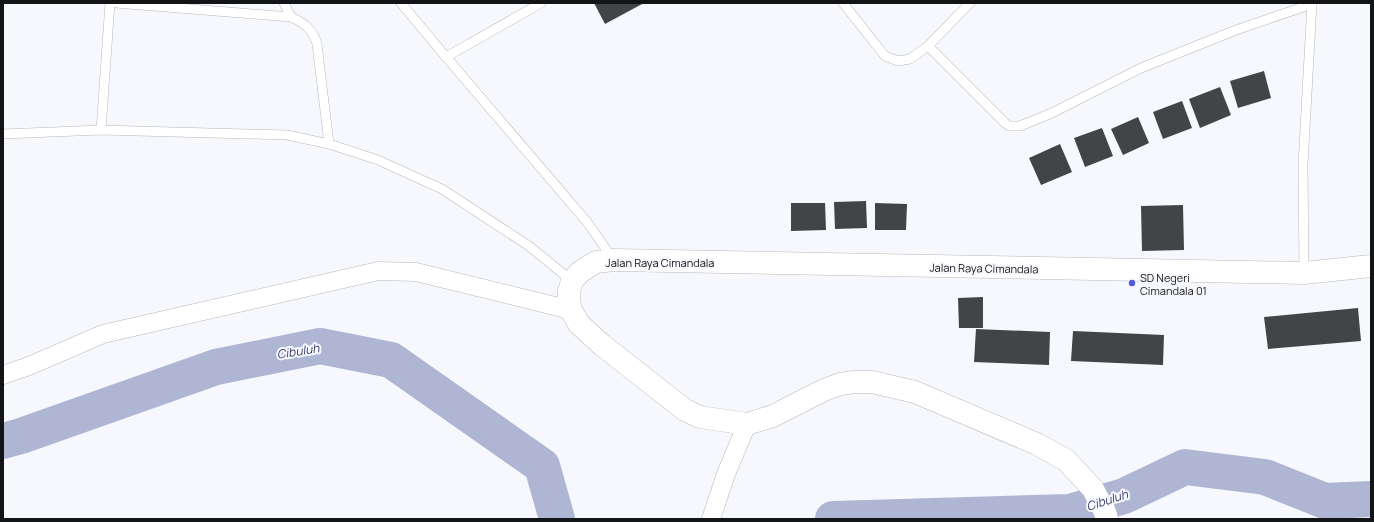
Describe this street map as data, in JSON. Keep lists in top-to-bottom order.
{
  "streets": {
    "street": ["Jalan Raya Cimandala"]
  },
  "water": ["Cibuluh"],
  "places": ["SD Negeri Cimandala 01"]
}
